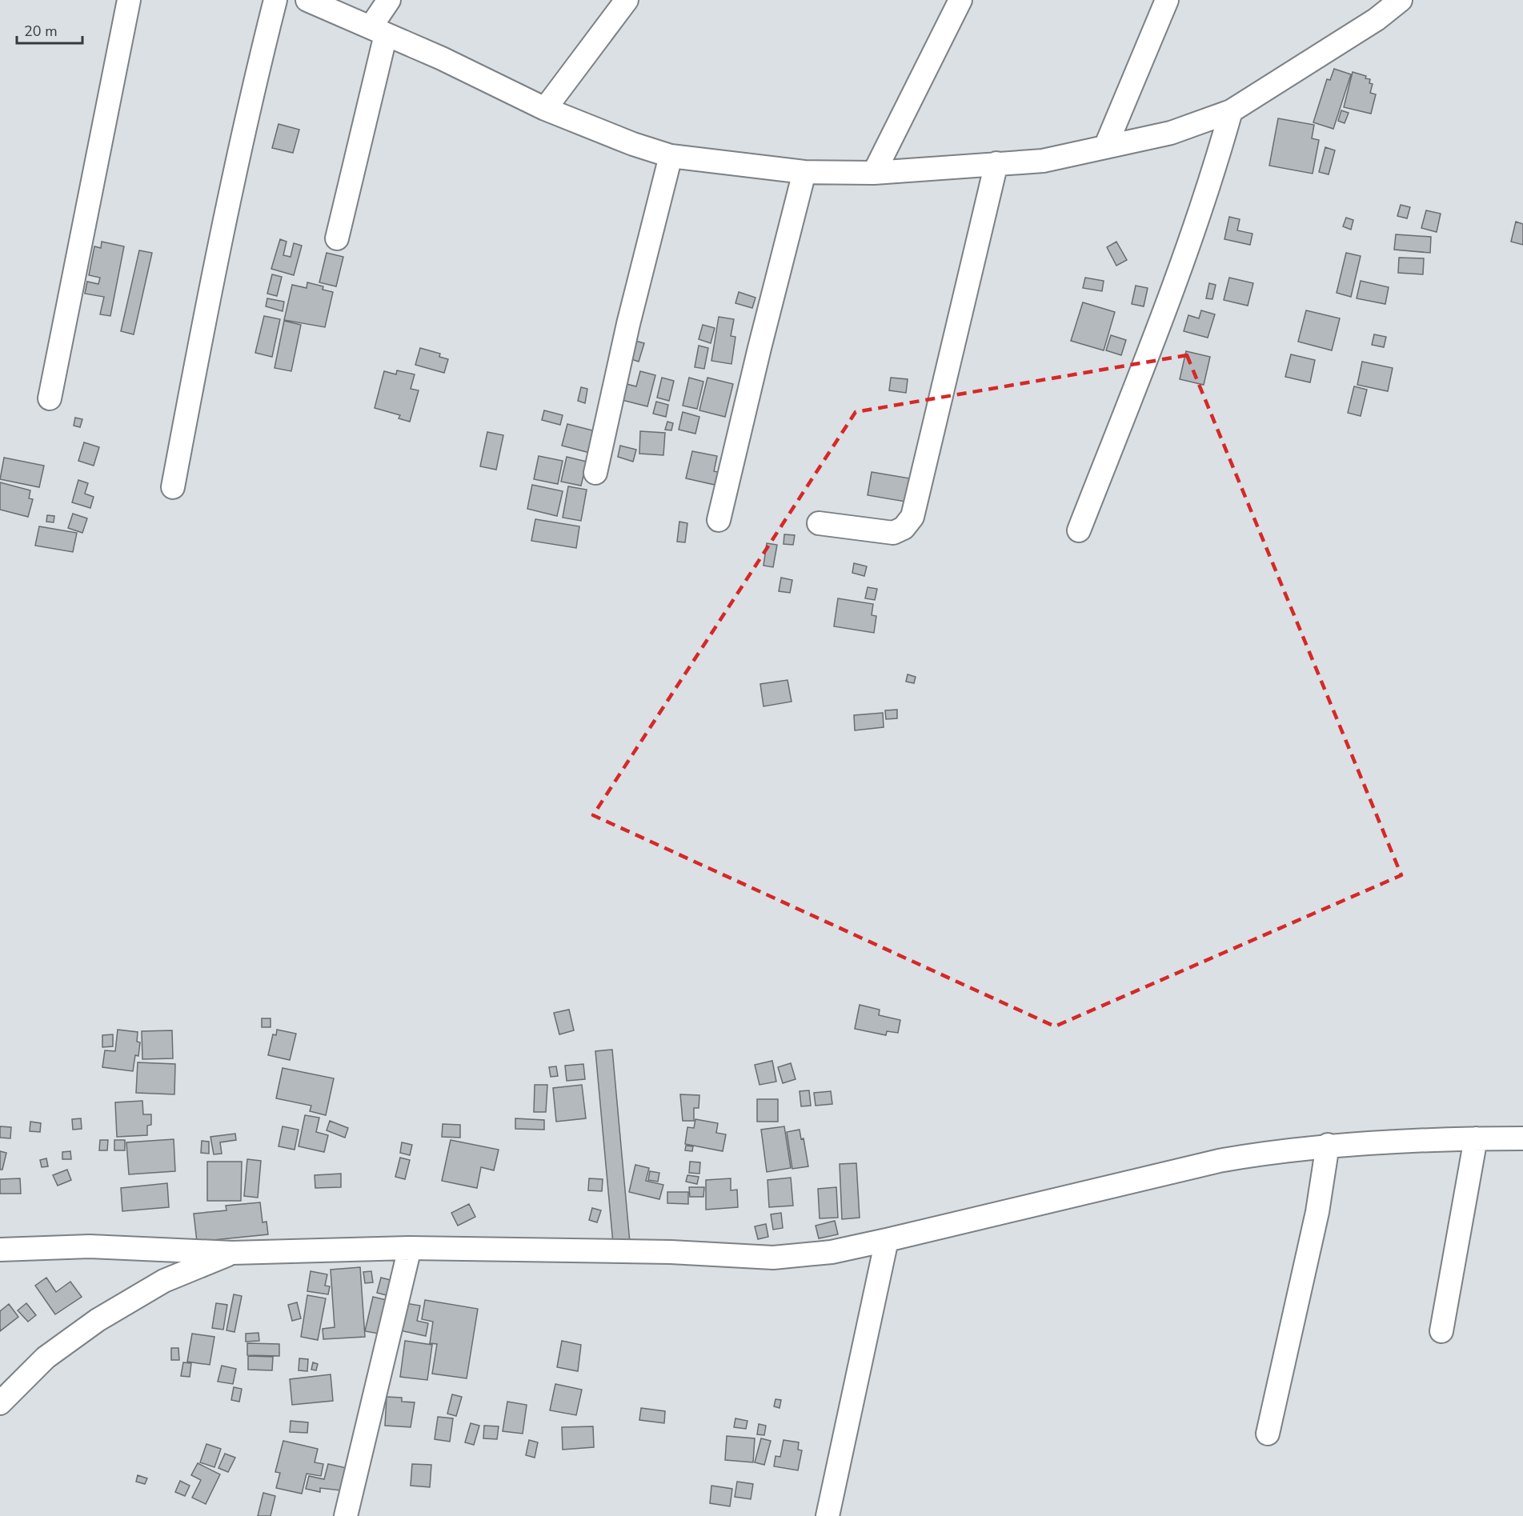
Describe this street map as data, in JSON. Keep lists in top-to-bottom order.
{
  "scale_bar": "20 m"
}
